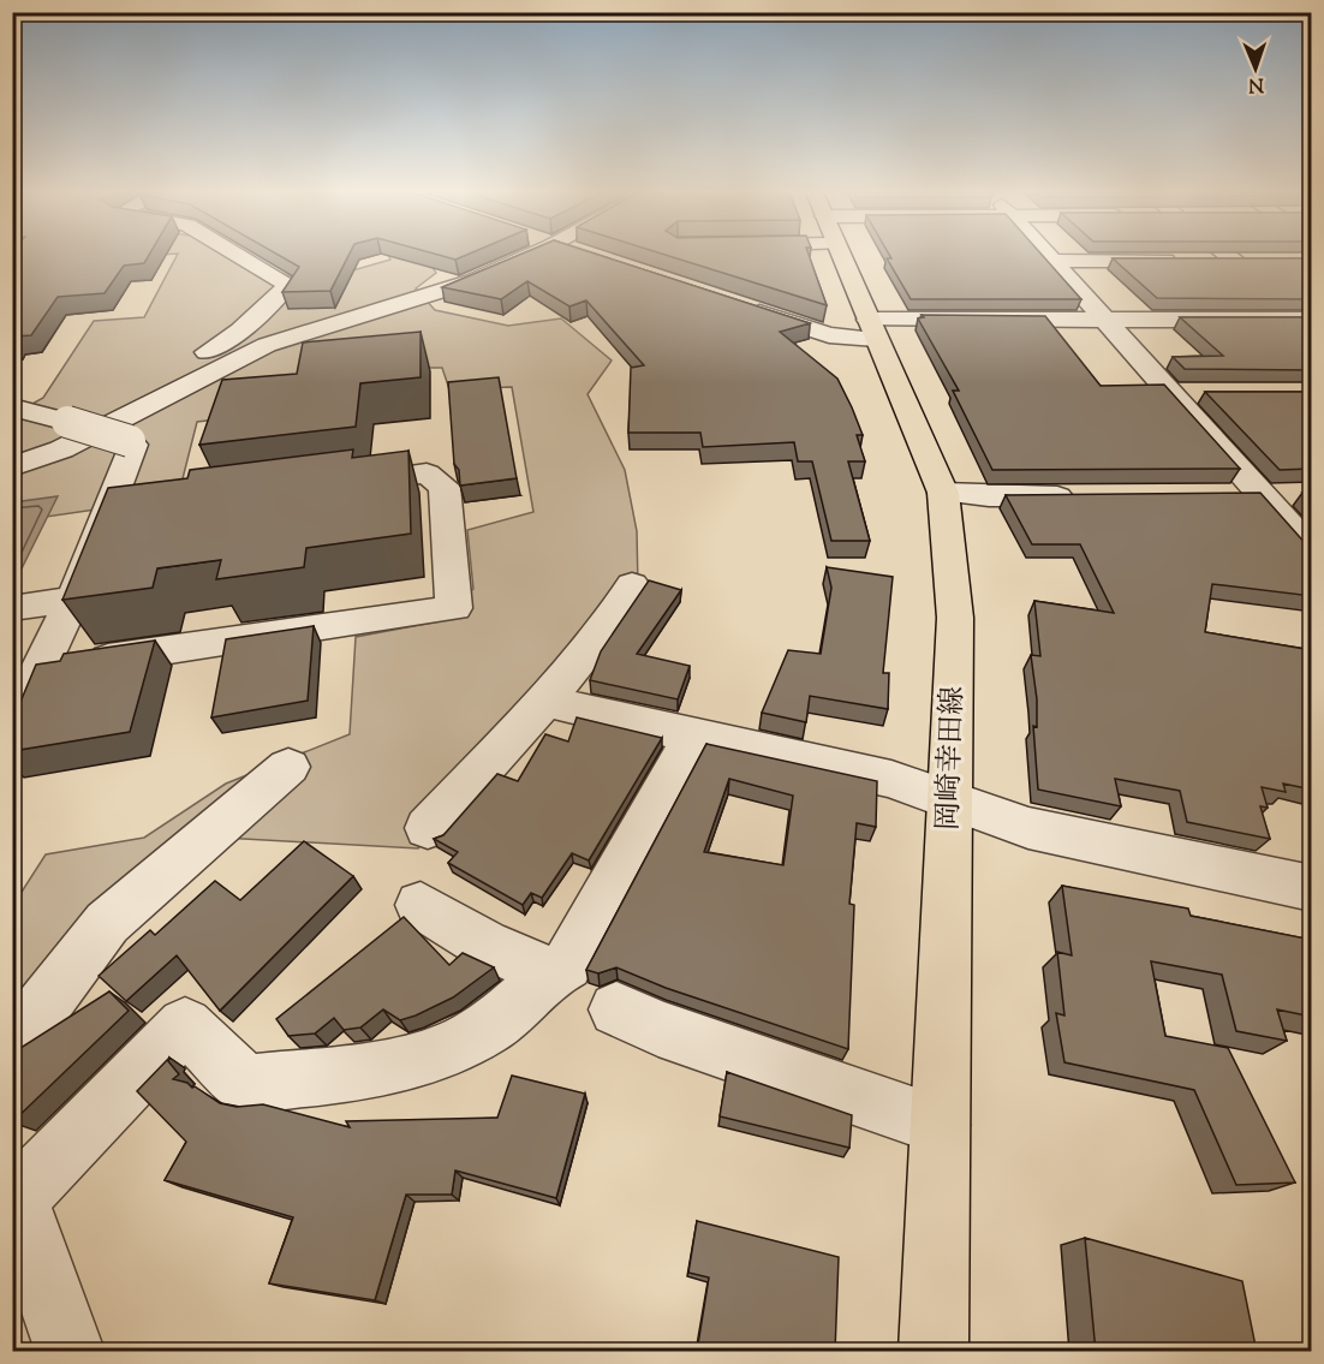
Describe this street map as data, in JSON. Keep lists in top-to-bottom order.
{
  "streets": {
    "main road": ["岡崎幸田線"]
  },
  "north": "bottom"
}
